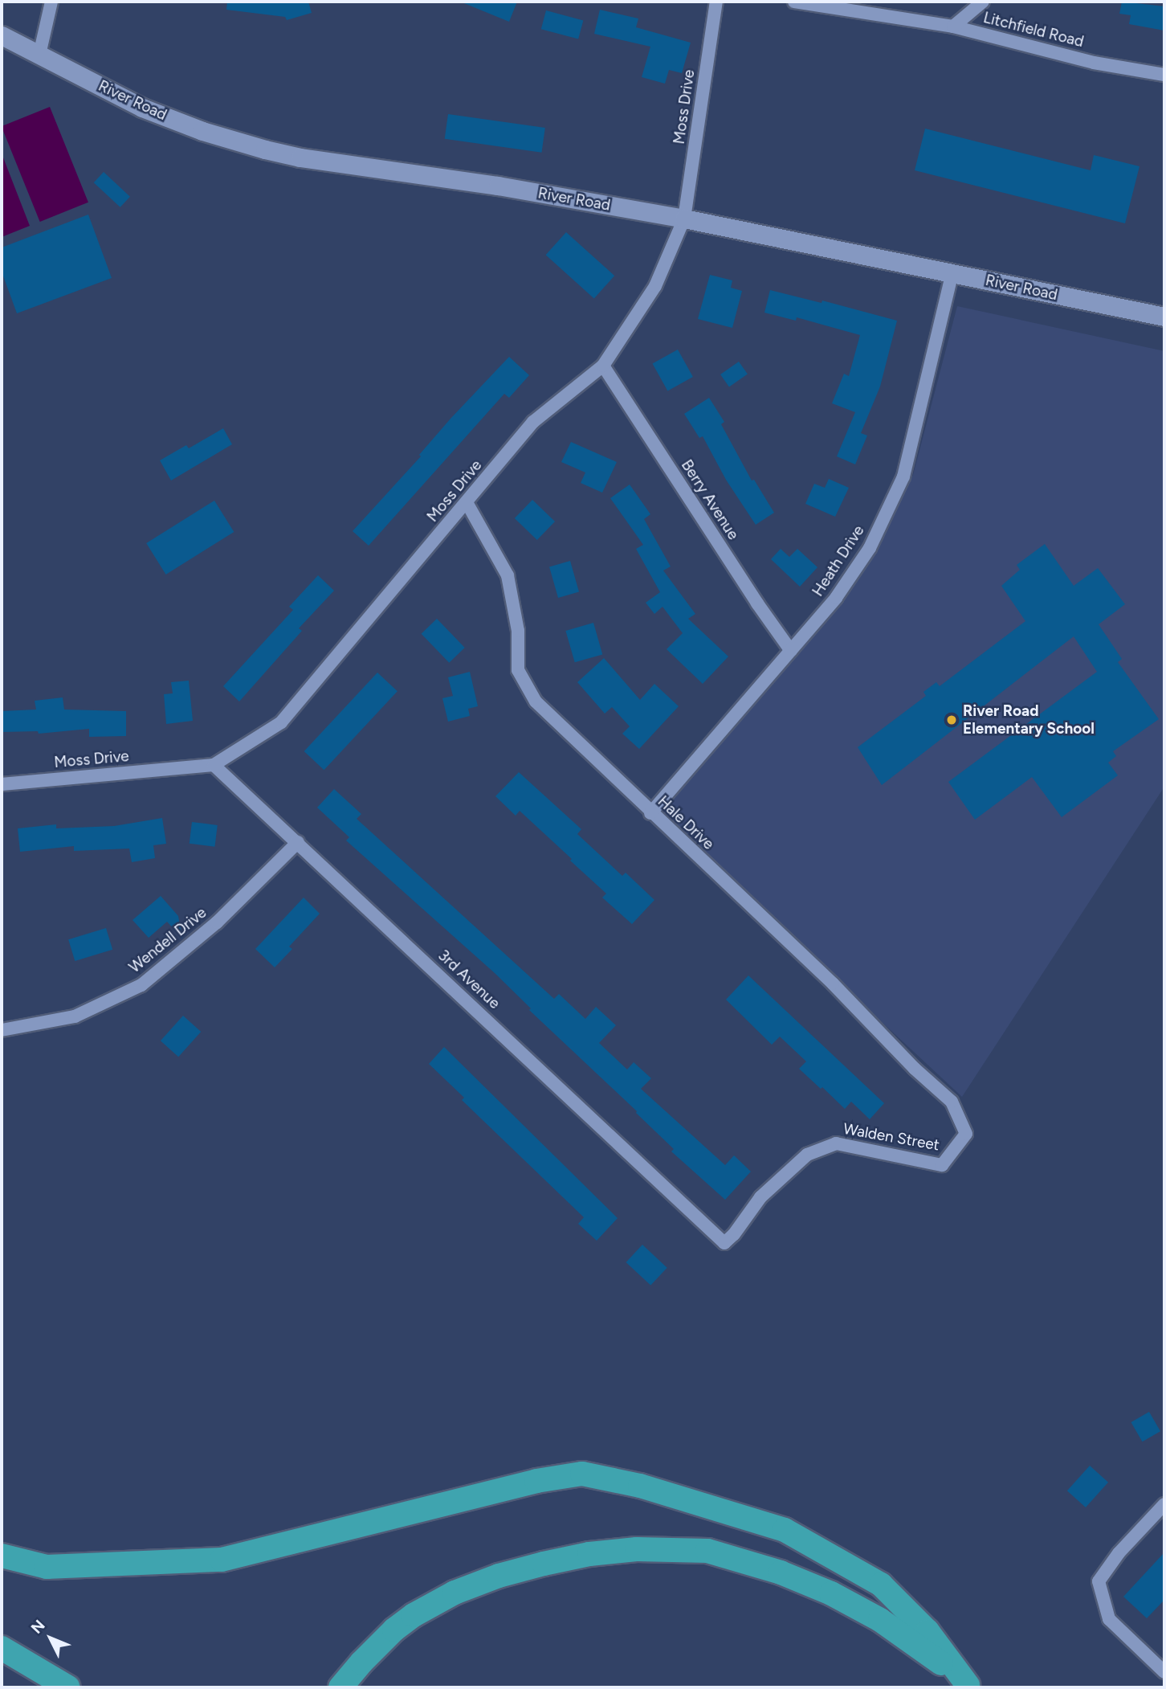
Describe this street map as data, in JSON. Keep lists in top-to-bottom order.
{
  "streets": {
    "main road": ["River Road"],
    "street": [
      "Litchfield Road",
      "Moss Drive",
      "Berry Avenue",
      "Heath Drive",
      "Hale Drive",
      "Wendell Drive",
      "3rd Avenue",
      "Walden Street"
    ]
  },
  "crossings": [
    ["River Road", "Moss Drive"],
    ["River Road", "Heath Drive"],
    ["Moss Drive", "Berry Avenue"],
    ["Moss Drive", "Hale Drive"],
    ["Moss Drive", "3rd Avenue"],
    ["Berry Avenue", "Heath Drive"],
    ["Heath Drive", "Hale Drive"],
    ["Hale Drive", "Walden Street"],
    ["Wendell Drive", "3rd Avenue"],
    ["3rd Avenue", "Walden Street"]
  ],
  "places": ["River Road Elementary School"],
  "north": "top left"
}
